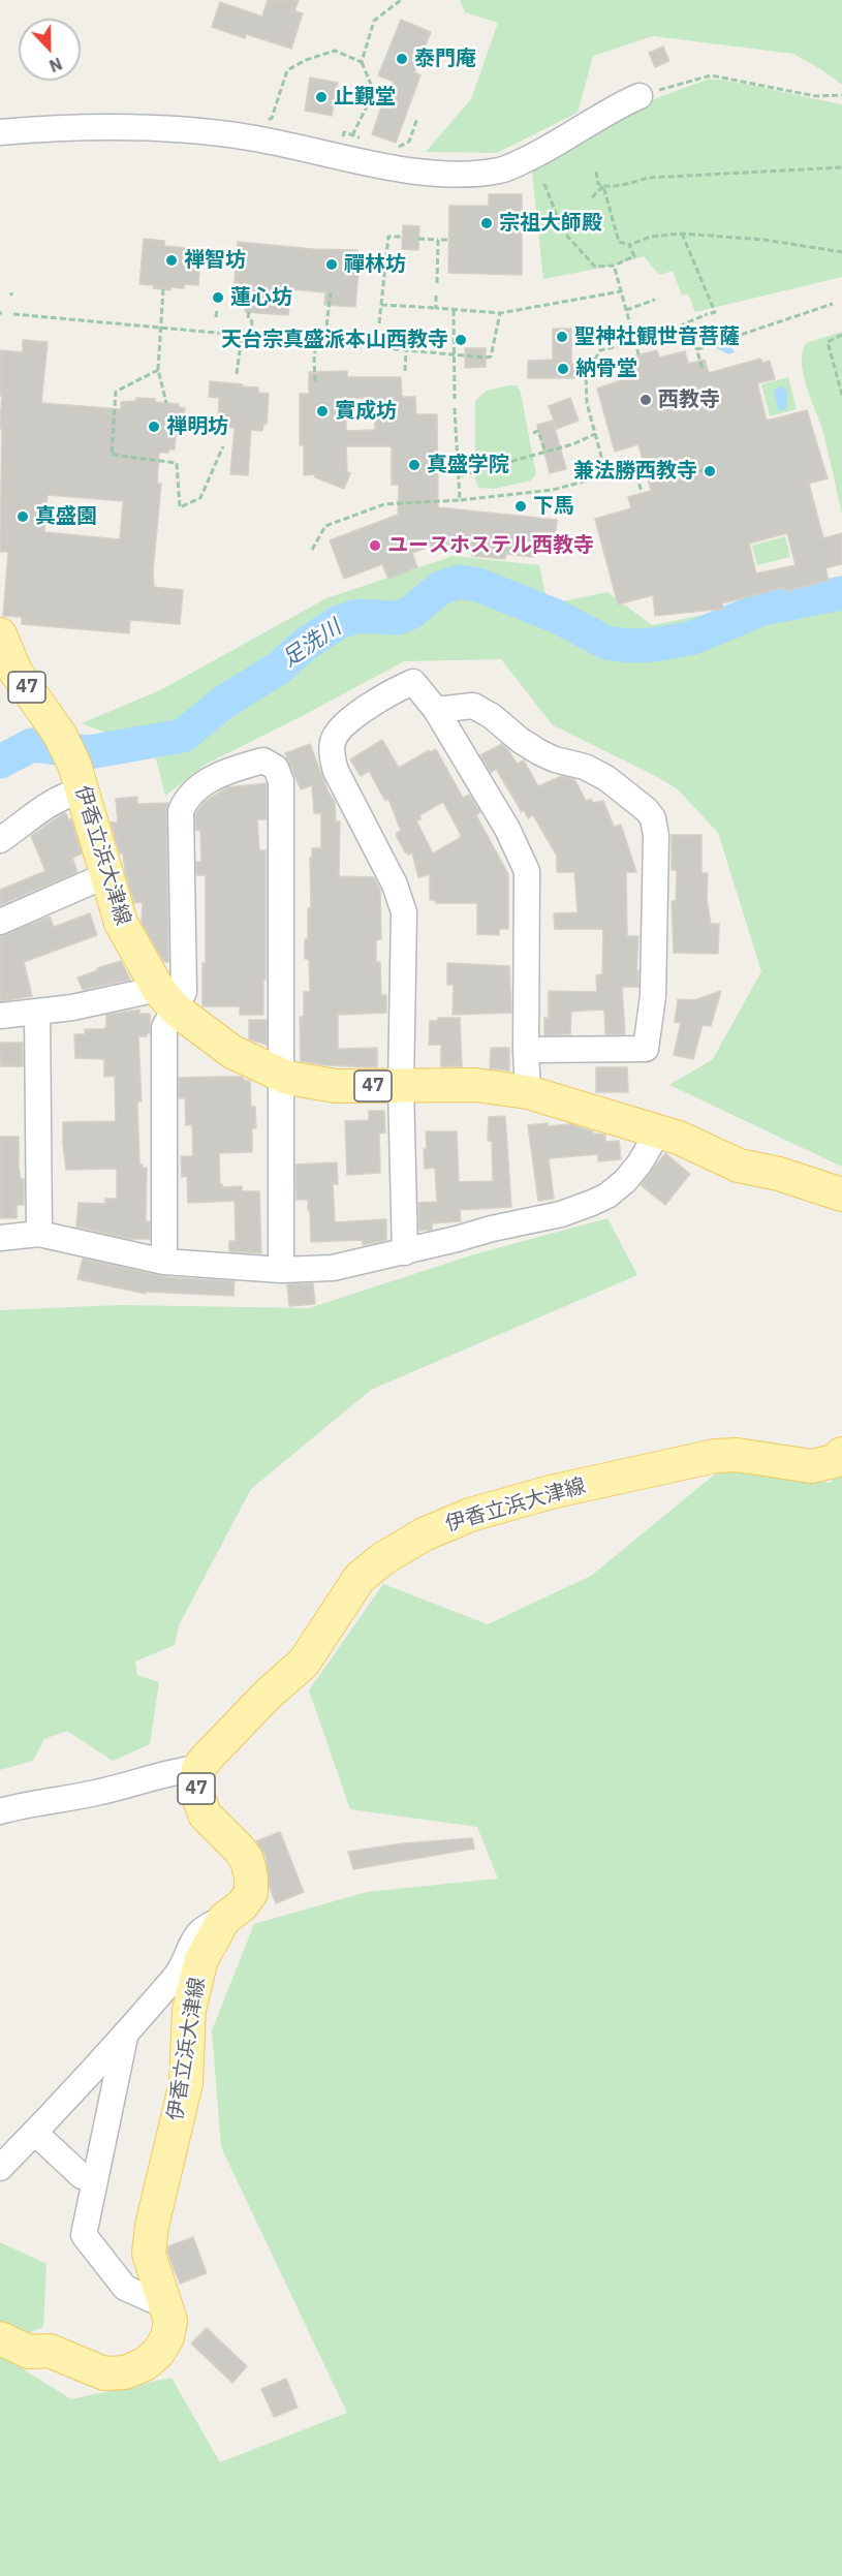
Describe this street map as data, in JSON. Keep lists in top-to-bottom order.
{
  "streets": {
    "main road": ["47", "伊香立浜大津線"]
  },
  "water": ["足洗川"],
  "places": [
    "泰門庵",
    "止覲堂",
    "宗祖大師殿",
    "禅智坊",
    "禪林坊",
    "蓮心坊",
    "聖神社観世音菩薩",
    "天台宗真盛派本山西教寺",
    "納骨堂",
    "西教寺",
    "實成坊",
    "禅明坊",
    "真盛学院",
    "兼法勝西教寺",
    "下馬",
    "真盛園",
    "ユースホステル西教寺"
  ],
  "north": "bottom"
}
